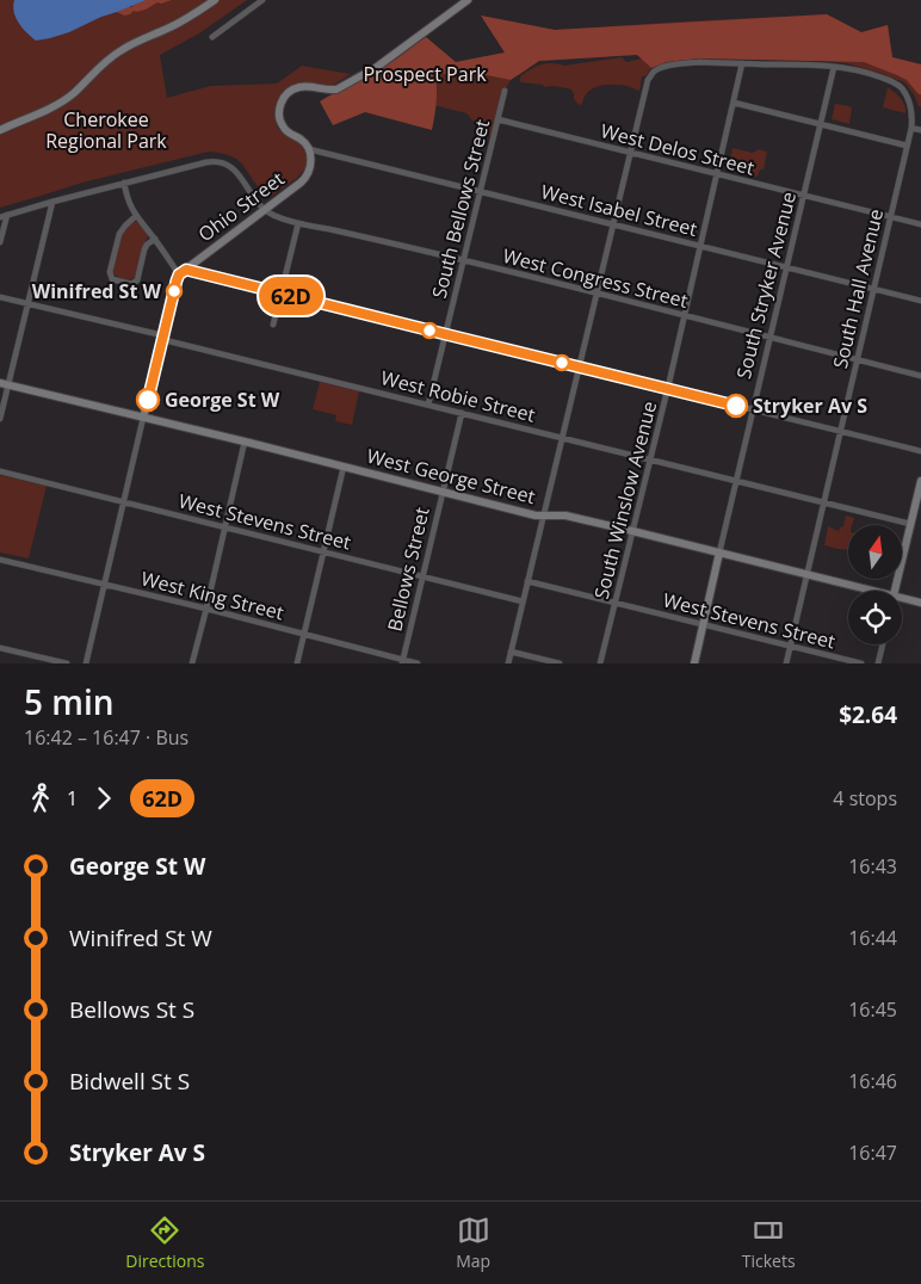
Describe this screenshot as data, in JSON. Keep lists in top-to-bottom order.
{
  "streets": {
    "street": [
      "West Delos Street",
      "Ohio Street",
      "South Bellows Street",
      "West Isabel Street",
      "West Congress Street",
      "South Stryker Avenue",
      "South Hall Avenue",
      "West Robie Street",
      "West George Street",
      "South Winslow Avenue",
      "West Stevens Street",
      "Bellows Street",
      "West King Street"
    ]
  },
  "crossings": [
    ["West Delos Street", "South Bellows Street"],
    ["West Delos Street", "South Stryker Avenue"],
    ["West Delos Street", "South Hall Avenue"],
    ["West Delos Street", "South Winslow Avenue"],
    ["Ohio Street", "West Isabel Street"],
    ["Ohio Street", "West Congress Street"],
    ["South Bellows Street", "West Isabel Street"],
    ["South Bellows Street", "West Congress Street"],
    ["South Bellows Street", "West Robie Street"],
    ["West Isabel Street", "South Stryker Avenue"],
    ["West Isabel Street", "South Hall Avenue"],
    ["West Isabel Street", "South Winslow Avenue"],
    ["West Congress Street", "South Stryker Avenue"],
    ["West Congress Street", "South Hall Avenue"],
    ["West Congress Street", "South Winslow Avenue"],
    ["South Stryker Avenue", "South Hall Avenue"],
    ["South Stryker Avenue", "West Robie Street"],
    ["South Stryker Avenue", "West George Street"],
    ["South Stryker Avenue", "West Stevens Street"],
    ["South Hall Avenue", "West Robie Street"],
    ["South Hall Avenue", "West George Street"],
    ["South Hall Avenue", "West Stevens Street"],
    ["West Robie Street", "South Winslow Avenue"],
    ["West Robie Street", "Bellows Street"],
    ["West George Street", "South Winslow Avenue"],
    ["West George Street", "Bellows Street"],
    ["South Winslow Avenue", "West Stevens Street"],
    ["West Stevens Street", "Bellows Street"],
    ["Bellows Street", "West King Street"]
  ],
  "parks": ["Prospect Park", "Cherokee Regional Park"],
  "places": ["Winifred St W", "George St W", "Stryker Av S"],
  "lines": ["bus line 62D"],
  "north": "top",
  "page": {
    "on_map": "62D",
    "heading": ["5 min", "16:42 – 16:47 · Bus", "$2.64"],
    "legs": ["1", "62D", "4 stops"],
    "list": [
      {
        "name": "George St W",
        "value": "16:43"
      },
      {
        "name": "Winifred St W",
        "value": "16:44"
      },
      {
        "name": "Bellows St S",
        "value": "16:45"
      },
      {
        "name": "Bidwell St S",
        "value": "16:46"
      },
      {
        "name": "Stryker Av S",
        "value": "16:47"
      }
    ],
    "tabs": ["Directions", "Map", "Tickets"]
  }
}
